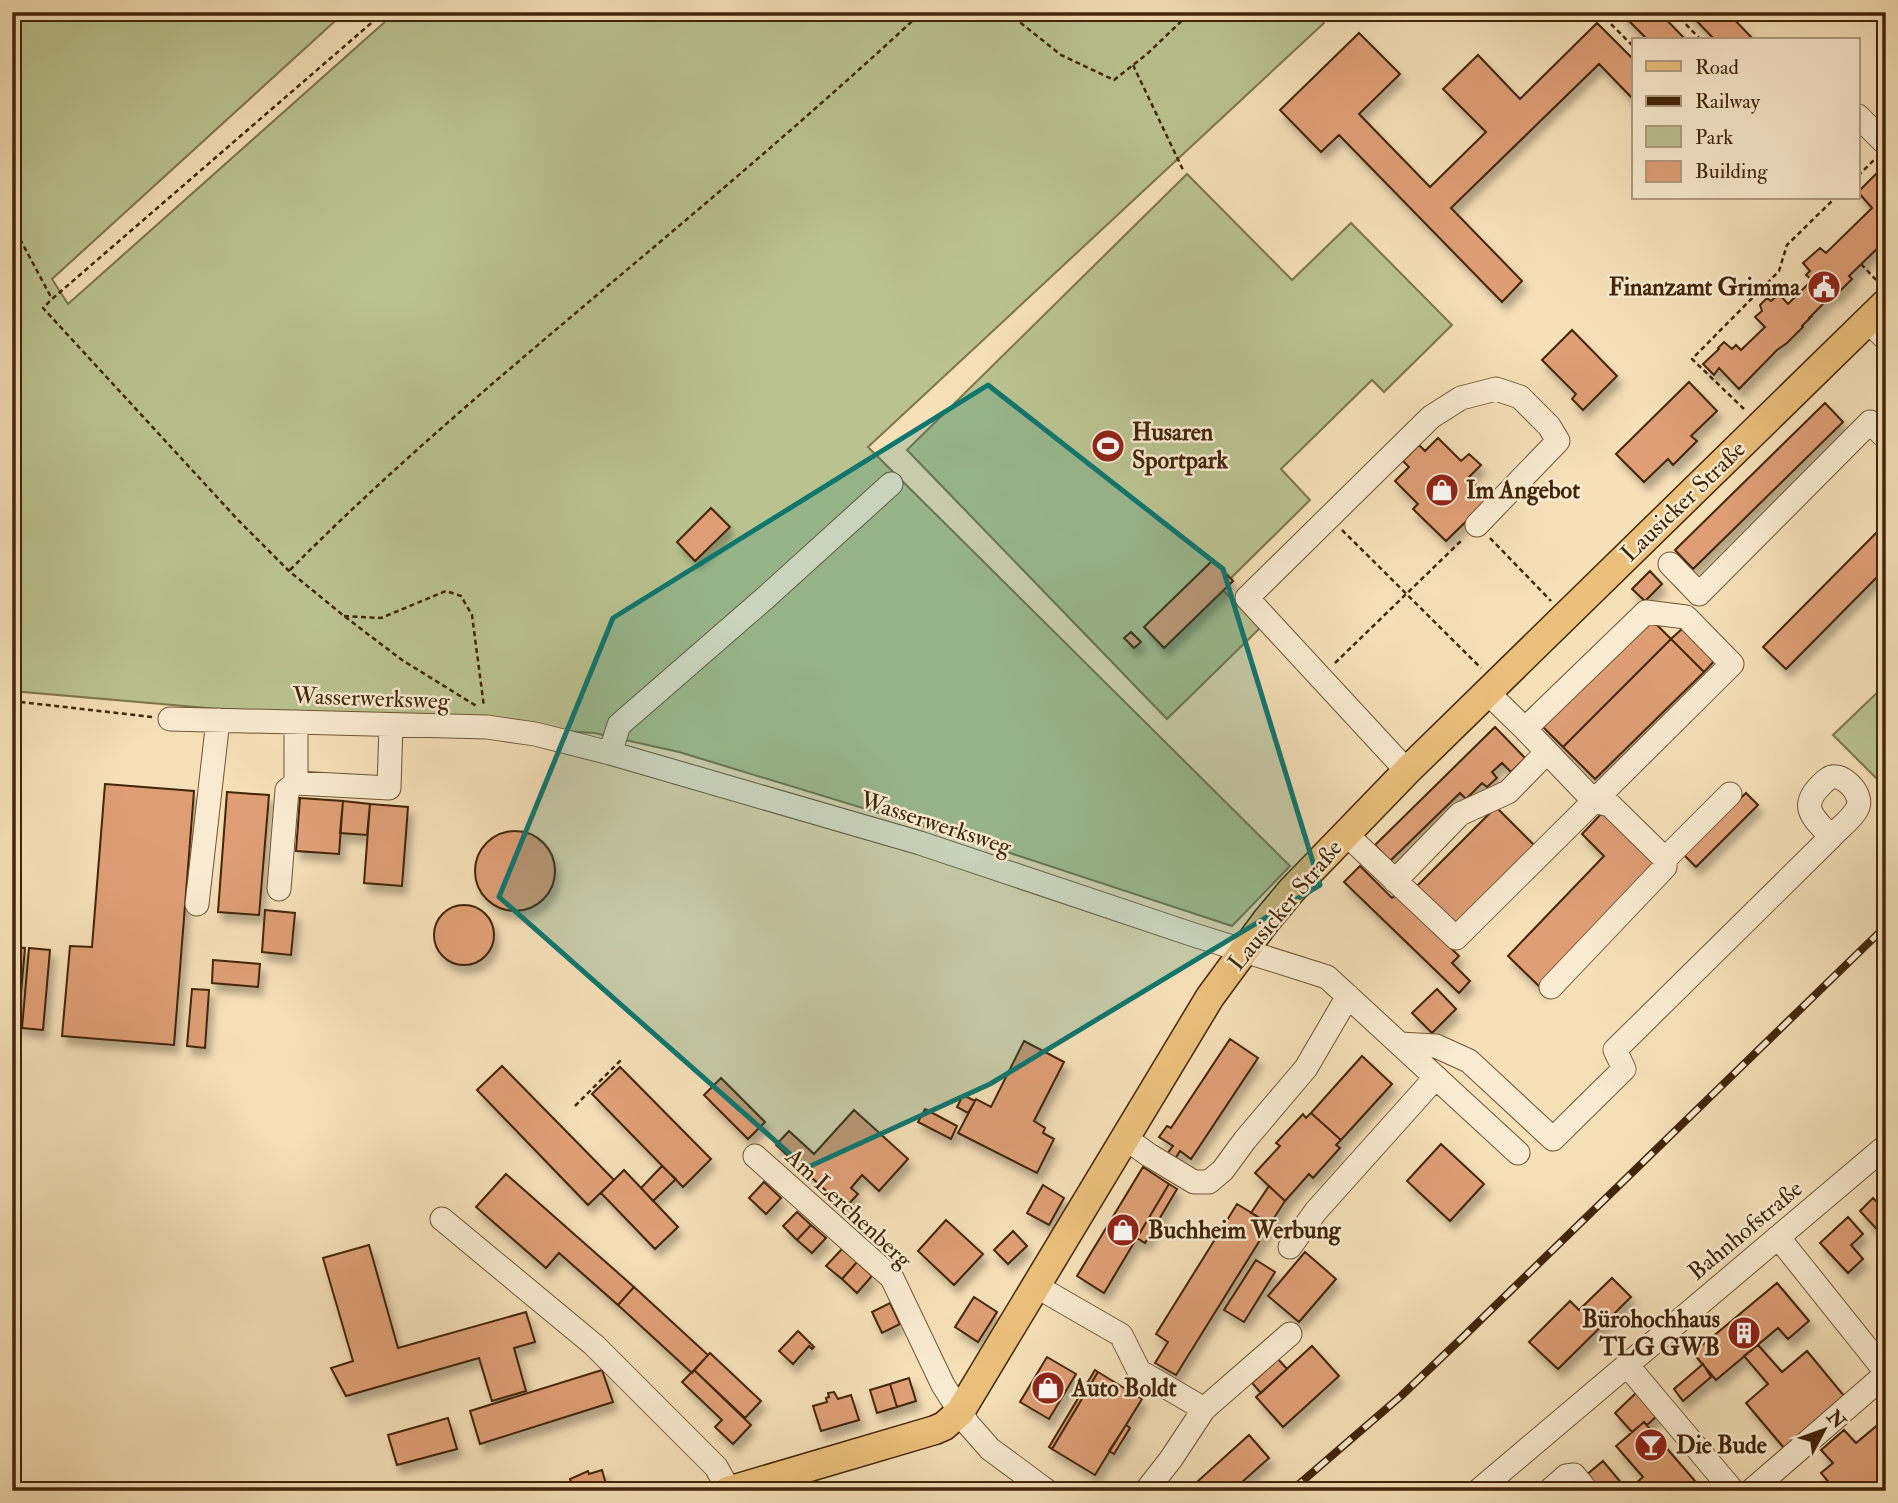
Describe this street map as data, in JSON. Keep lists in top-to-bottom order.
{
  "streets": {
    "main road": ["Lausicker Straße"],
    "street": ["Wasserwerksweg", "Am Lerchenberg", "Bahnhofstraße"]
  },
  "crossings": [
    ["Lausicker Straße", "Wasserwerksweg"],
    ["Lausicker Straße", "Am Lerchenberg"]
  ],
  "places": {
    "public building": ["Finanzamt Grimma"],
    "sports": ["Husaren Sportpark"],
    "shop": ["Im Angebot", "Buchheim Werbung", "Auto Boldt"],
    "building": ["Bürohochhaus TLG GWB"],
    "bar": ["Die Bude"]
  },
  "legend": [
    "Road",
    "Railway",
    "Park",
    "Building"
  ],
  "north": "top right"
}
